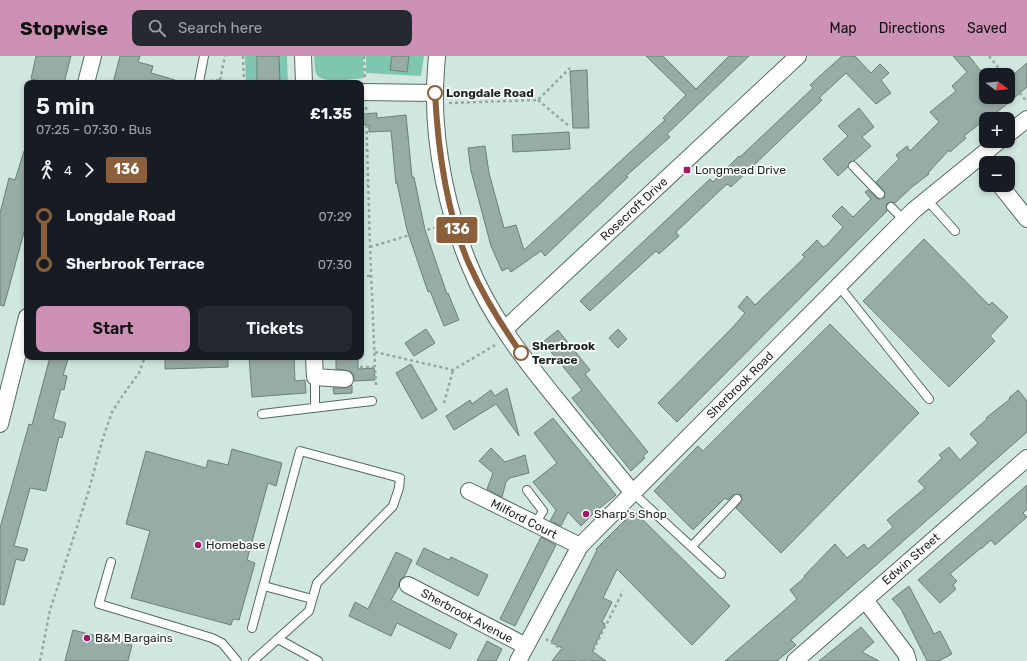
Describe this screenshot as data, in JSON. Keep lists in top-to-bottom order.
{
  "streets": {
    "street": [
      "Rosecroft Drive",
      "Sherbrook Road",
      "Milford Court",
      "Edwin Street",
      "Sherbrook Avenue"
    ]
  },
  "crossings": [
    ["Sherbrook Road", "Milford Court"],
    ["Sherbrook Road", "Sherbrook Avenue"]
  ],
  "places": {
    "other": [
      "Longdale Road",
      "Sherbrook Terrace",
      "Sharp's Shop",
      "Homebase",
      "B&M Bargains"
    ],
    "transit": ["Longmead Drive"]
  },
  "lines": ["bus line 136"],
  "north": "right",
  "page": {
    "header": "Stopwise",
    "search": "Search here",
    "nav": ["Map", "Directions", "Saved"],
    "on_map": "136",
    "map_buttons": ["+", "−"],
    "heading": ["5 min", "07:25 – 07:30 · Bus", "£1.35"],
    "legs": ["4", "136"],
    "list": [
      {
        "name": "Longdale Road",
        "value": "07:29"
      },
      {
        "name": "Sherbrook Terrace",
        "value": "07:30"
      }
    ],
    "buttons": ["Start", "Tickets"]
  }
}
